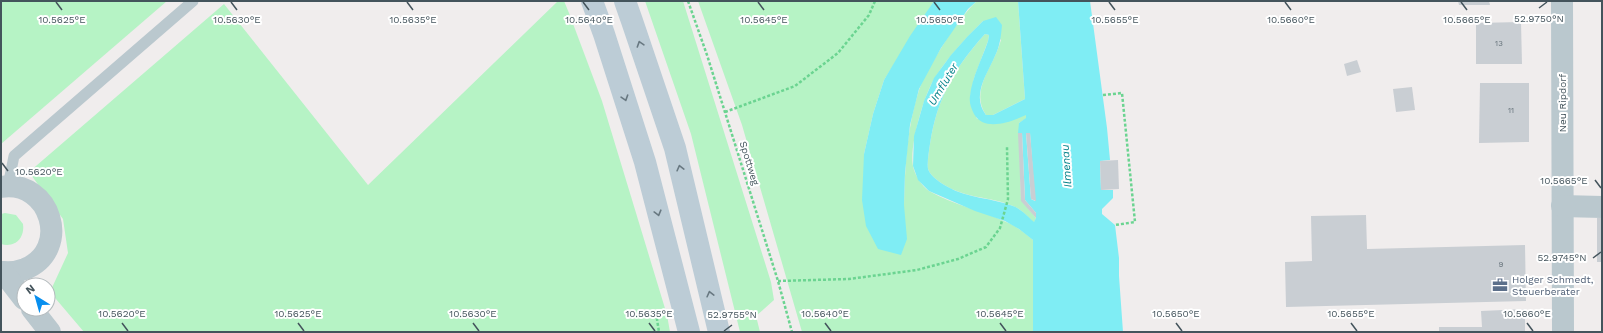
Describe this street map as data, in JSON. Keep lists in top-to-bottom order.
{
  "streets": {
    "street": ["Neu Ripdorf"],
    "path": ["Spottweg"]
  },
  "water": ["Umfluter", "Ilmenau"],
  "places": {
    "office": ["Holger Schmedt, Steuerberater"]
  },
  "house_numbers": ["13", "11", "9"],
  "north": "top left",
  "coordinates": [
    "52.9750°N",
    "10.5625°E",
    "10.5630°E",
    "10.5635°E",
    "10.5640°E",
    "10.5645°E",
    "10.5650°E",
    "10.5655°E",
    "10.5660°E",
    "10.5665°E",
    "10.5620°E",
    "52.9745°N",
    "52.9755°N"
  ]
}
